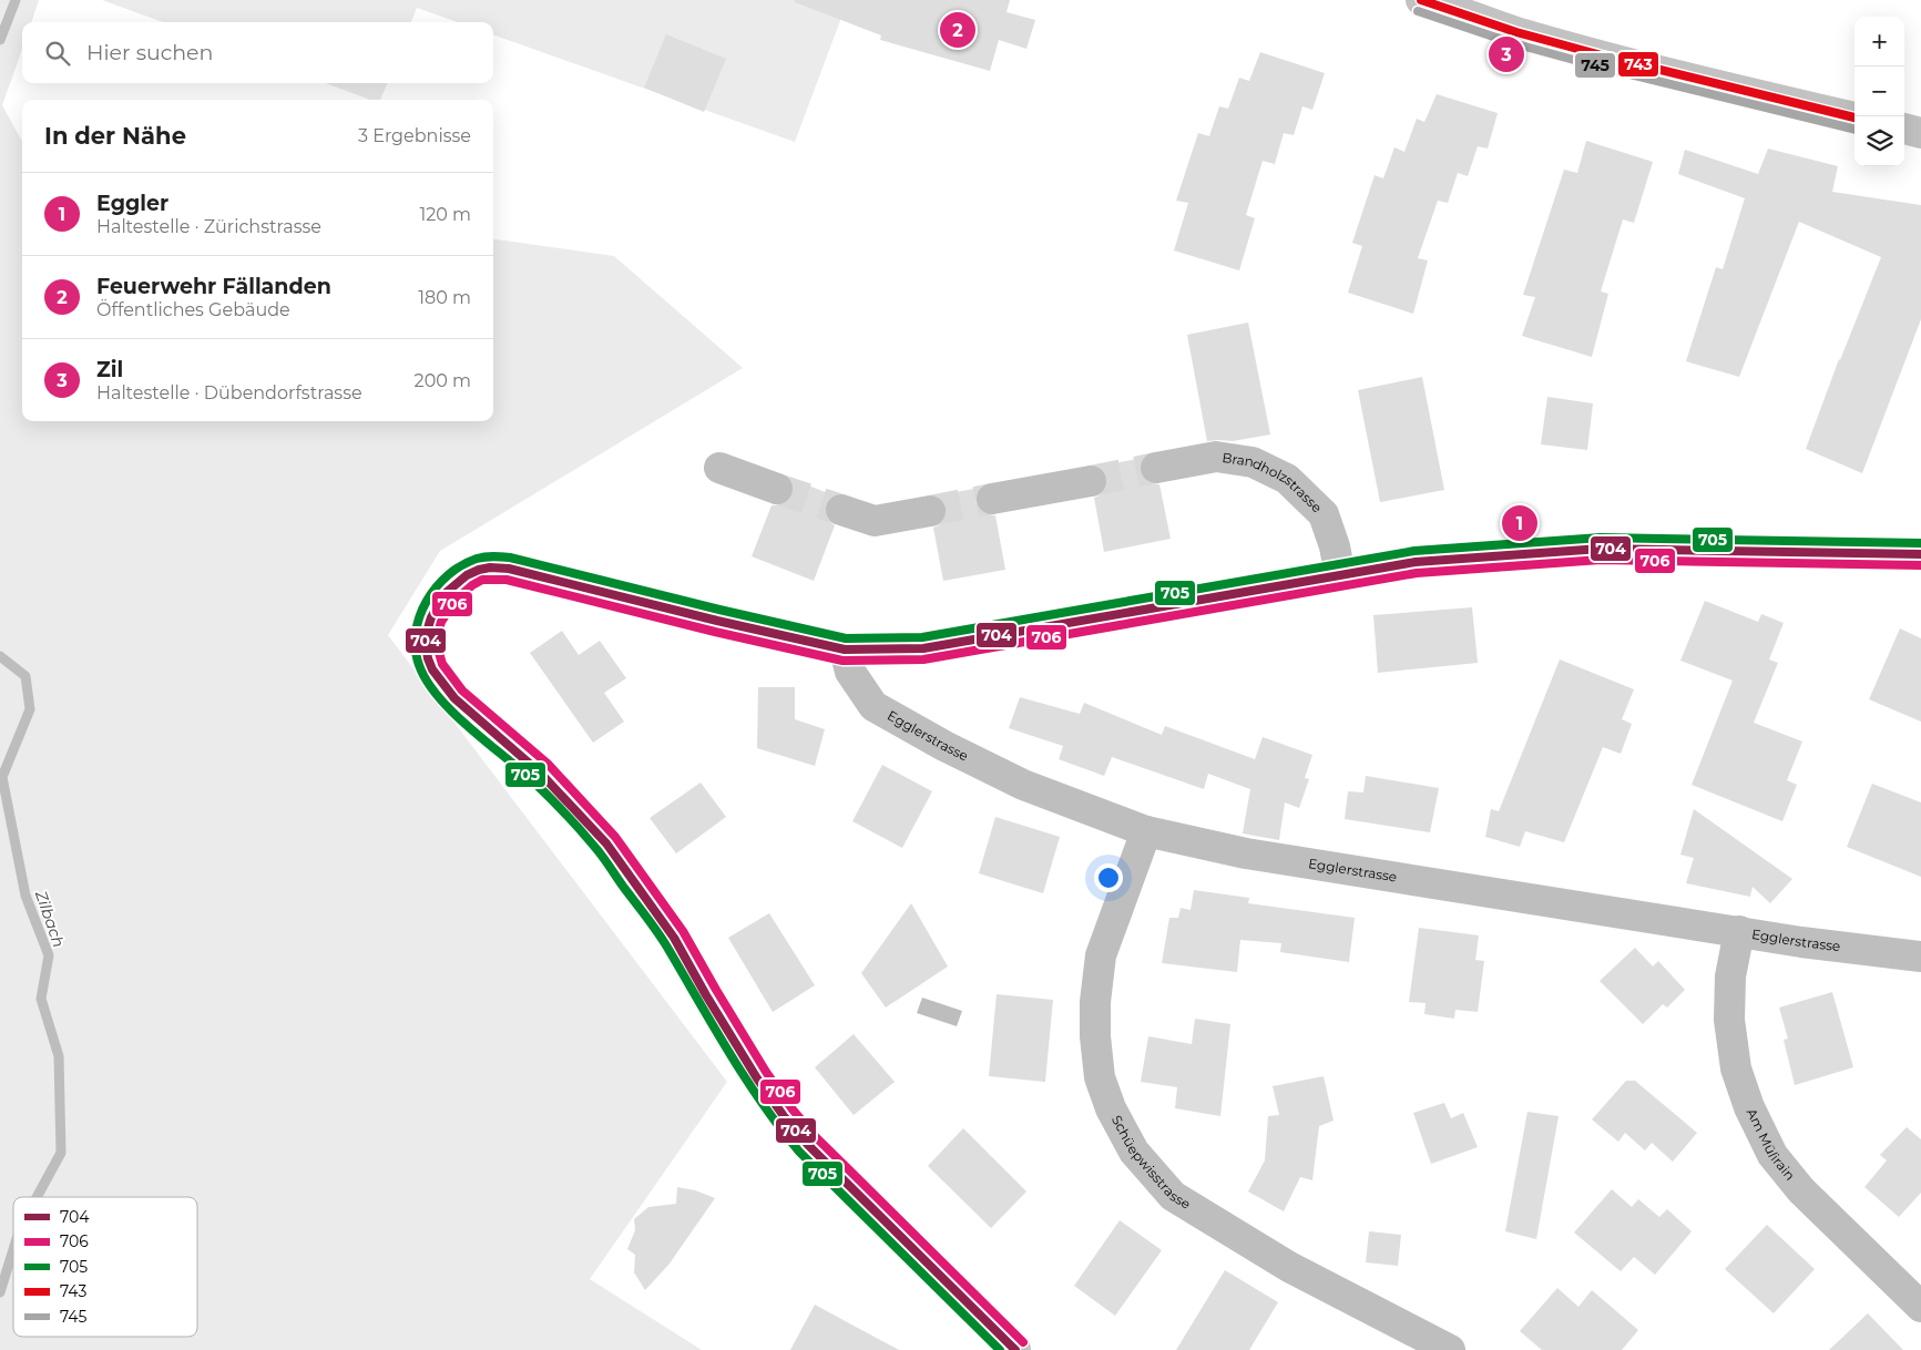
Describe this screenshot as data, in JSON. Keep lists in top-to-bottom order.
{
  "streets": {
    "street": [
      "Brandholzstrasse",
      "Egglerstrasse",
      "Am Mülirain",
      "Schüepwisstrasse"
    ]
  },
  "crossings": [
    ["Egglerstrasse", "Am Mülirain"],
    ["Egglerstrasse", "Schüepwisstrasse"]
  ],
  "water": ["Zilbach"],
  "lines": [
    "transit line 743",
    "transit line 745",
    "transit line 705",
    "transit line 704",
    "transit line 706"
  ],
  "legend": [
    "704",
    "706",
    "705",
    "743",
    "745"
  ],
  "page": {
    "pins": ["2", "3", "1"],
    "map_buttons": ["+", "−"],
    "search": "Hier suchen",
    "heading": ["In der Nähe", "3 Ergebnisse"],
    "list": [
      {
        "mark": "1",
        "name": "Eggler",
        "note": "Haltestelle · Zürichstrasse",
        "value": "120 m"
      },
      {
        "mark": "2",
        "name": "Feuerwehr Fällanden",
        "note": "Öffentliches Gebäude",
        "value": "180 m"
      },
      {
        "mark": "3",
        "name": "Zil",
        "note": "Haltestelle · Dübendorfstrasse",
        "value": "200 m"
      }
    ]
  }
}
